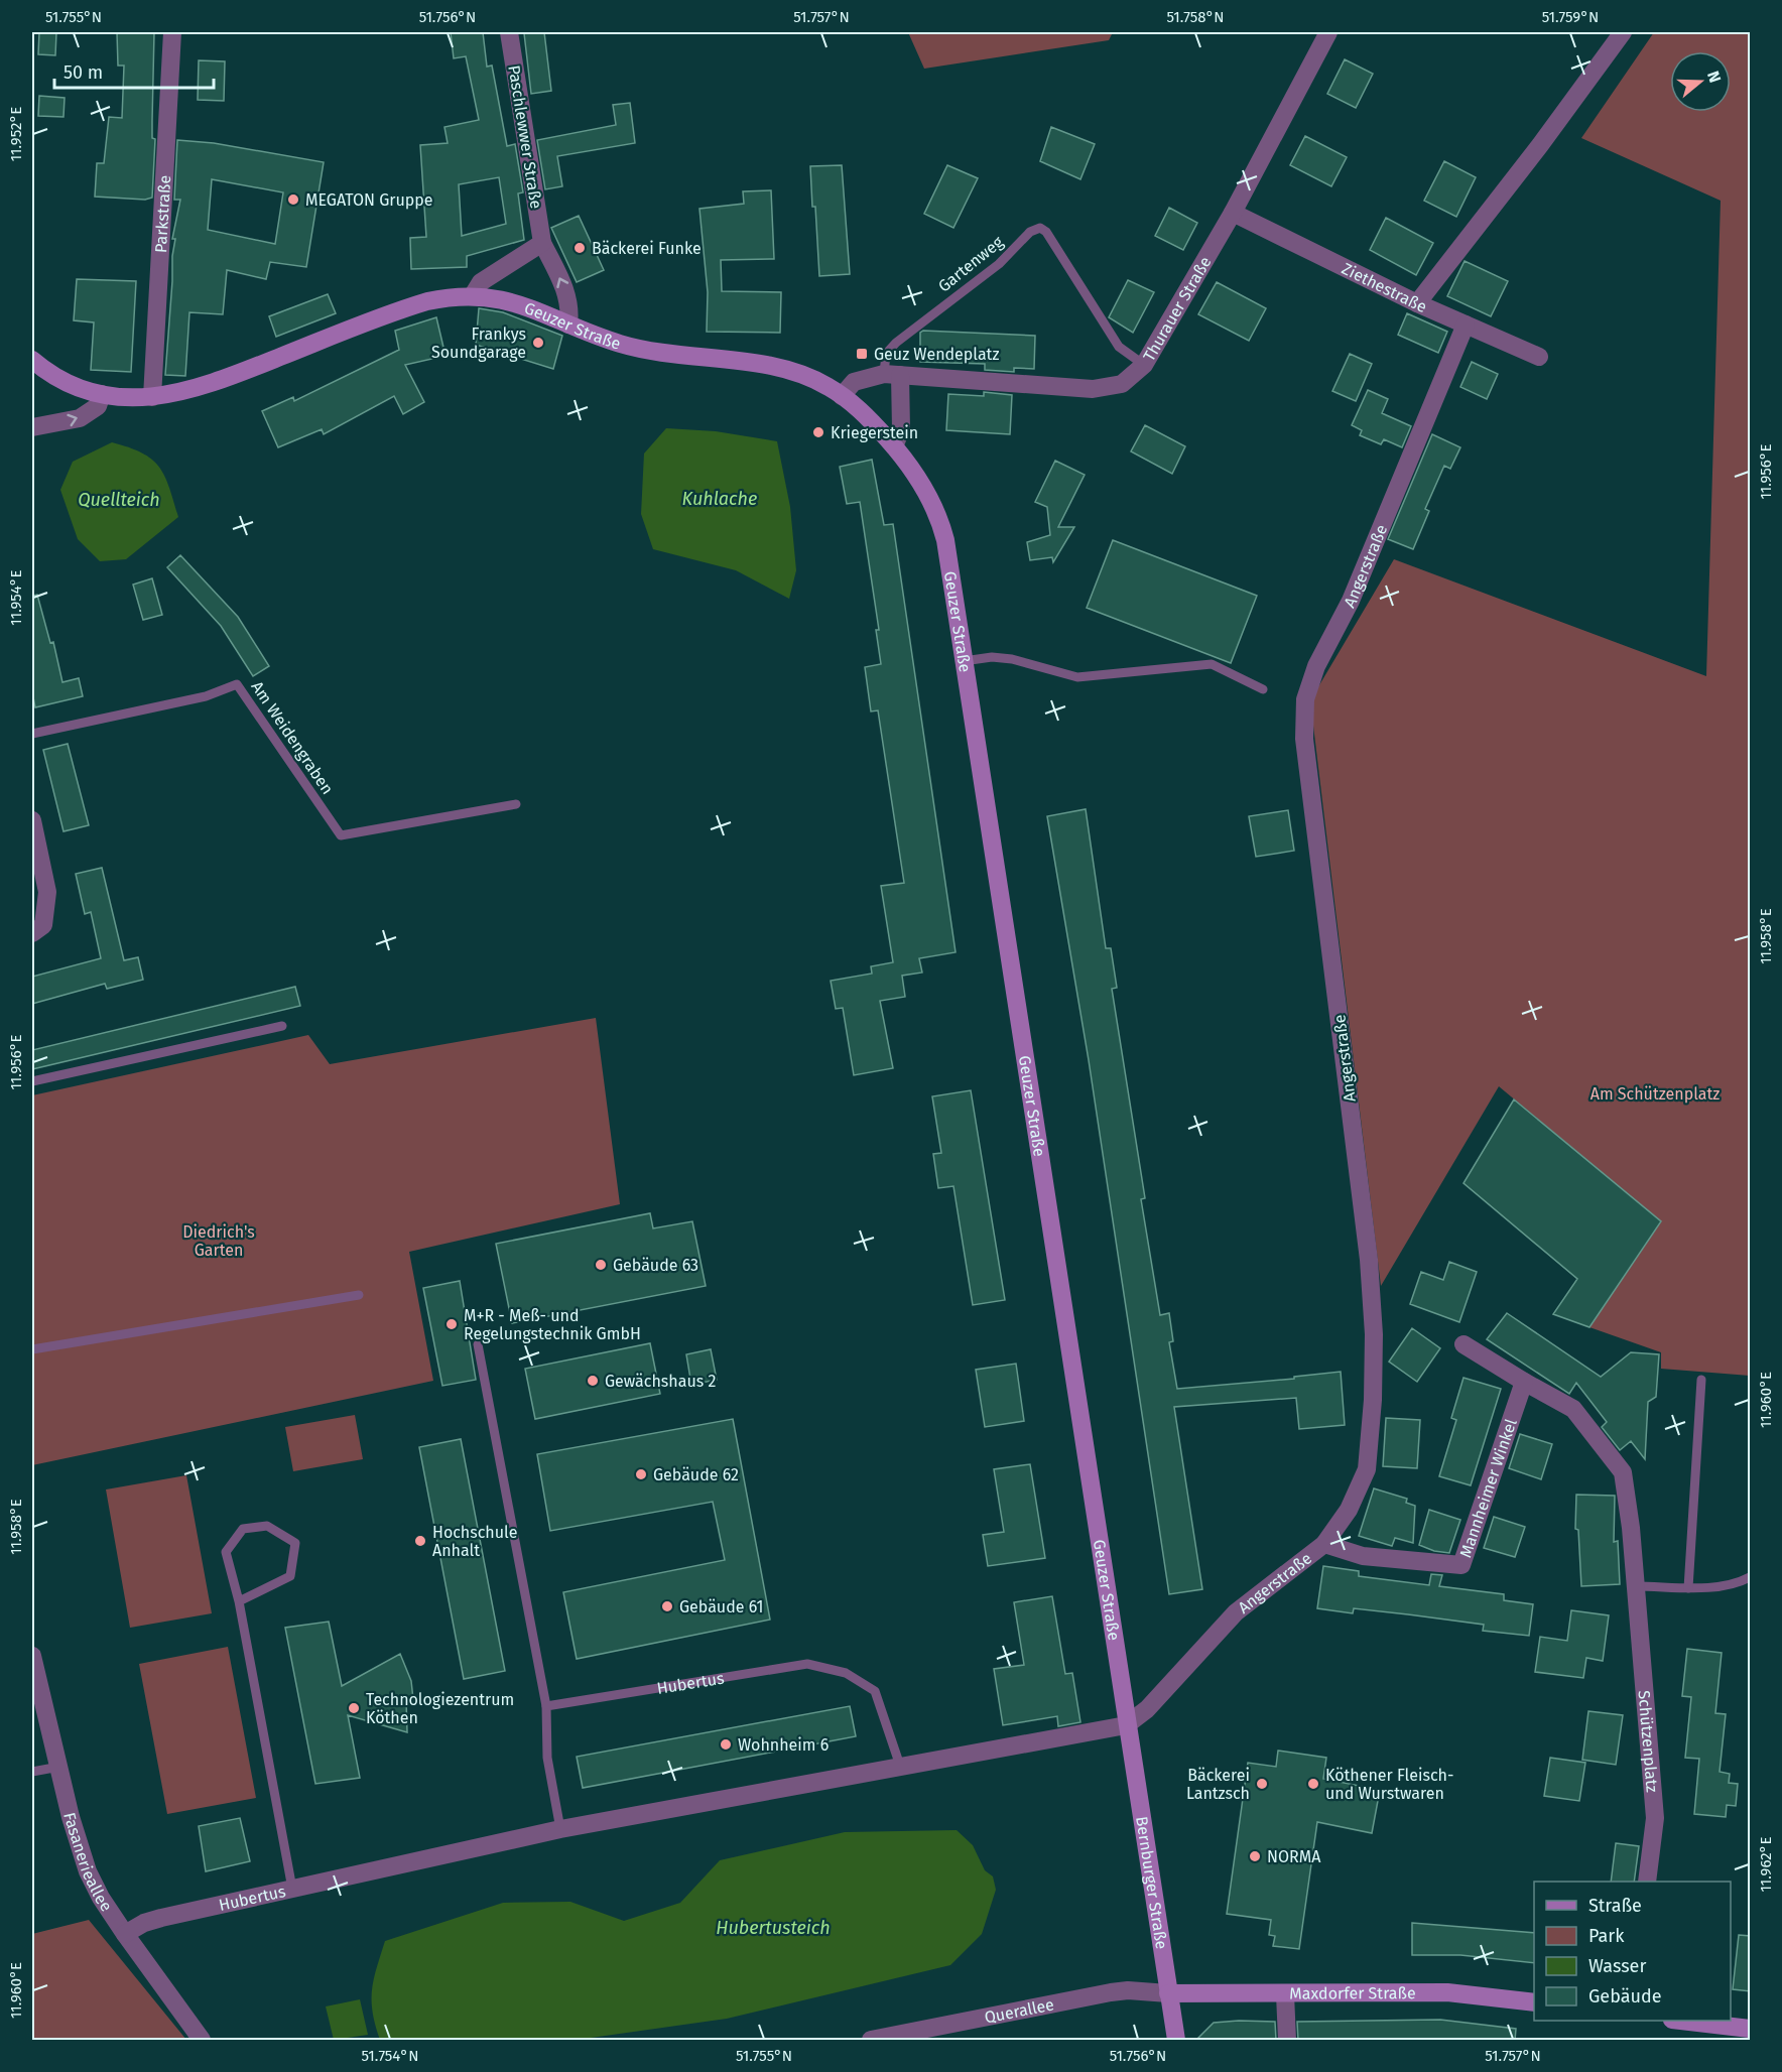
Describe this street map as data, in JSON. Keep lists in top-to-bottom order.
{
  "streets": {
    "main road": ["Geuzer Straße", "Bernburger Straße", "Maxdorfer Straße"],
    "street": [
      "Paschlewwer Straße",
      "Parkstraße",
      "Ziethestraße",
      "Thurauer Straße",
      "Angerstraße",
      "Mannheimer Winkel",
      "Hubertus",
      "Schützenplatz",
      "Fasanerieallee",
      "Querallee"
    ],
    "lane": ["Gartenweg", "Am Weidengraben"]
  },
  "crossings": [
    ["Paschlewwer Straße", "Geuzer Straße"],
    ["Parkstraße", "Geuzer Straße"],
    ["Gartenweg", "Thurauer Straße"],
    ["Ziethestraße", "Thurauer Straße"],
    ["Ziethestraße", "Angerstraße"],
    ["Thurauer Straße", "Geuzer Straße"],
    ["Geuzer Straße", "Angerstraße"],
    ["Geuzer Straße", "Hubertus"],
    ["Geuzer Straße", "Bernburger Straße"],
    ["Angerstraße", "Mannheimer Winkel"],
    ["Angerstraße", "Hubertus"],
    ["Angerstraße", "Bernburger Straße"],
    ["Hubertus", "Fasanerieallee"],
    ["Hubertus", "Bernburger Straße"],
    ["Bernburger Straße", "Maxdorfer Straße"],
    ["Bernburger Straße", "Querallee"],
    ["Maxdorfer Straße", "Querallee"]
  ],
  "water": ["Kuhlache", "Quellteich", "Hubertusteich"],
  "parks": ["Am Schützenplatz", "Diedrich's Garten"],
  "places": {
    "other": [
      "MEGATON Gruppe",
      "Bäckerei Funke",
      "Frankys Soundgarage",
      "Kriegerstein",
      "Gebäude 63",
      "M+R - Meß- und Regelungstechnik GmbH",
      "Gewächshaus 2",
      "Gebäude 62",
      "Hochschule Anhalt",
      "Gebäude 61",
      "Technologiezentrum Köthen",
      "Wohnheim 6",
      "Bäckerei Lantzsch",
      "Köthener Fleisch- und Wurstwaren",
      "NORMA"
    ],
    "transit": ["Geuz Wendeplatz"]
  },
  "legend": [
    "Straße",
    "Park",
    "Wasser",
    "Gebäude"
  ],
  "scale_bar": "50 m",
  "north": "right",
  "coordinates": [
    "51.755°N",
    "51.756°N",
    "51.757°N",
    "51.758°N",
    "51.759°N",
    "11.952°E",
    "11.956°E",
    "11.954°E",
    "11.958°E",
    "11.960°E",
    "11.962°E",
    "51.754°N"
  ]
}
